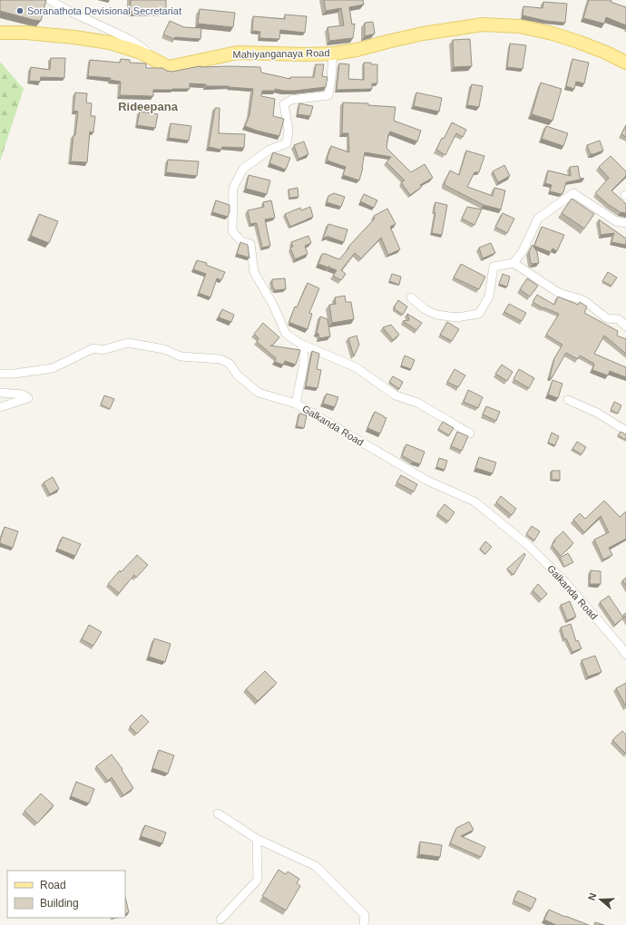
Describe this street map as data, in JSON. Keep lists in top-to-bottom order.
{
  "streets": {
    "main road": ["Mahiyanganaya Road"],
    "street": ["Galkanda Road"]
  },
  "districts": ["Rideepana"],
  "places": ["Soranathota Devisional Secretariat"],
  "legend": ["Road", "Building"],
  "north": "left"
}
